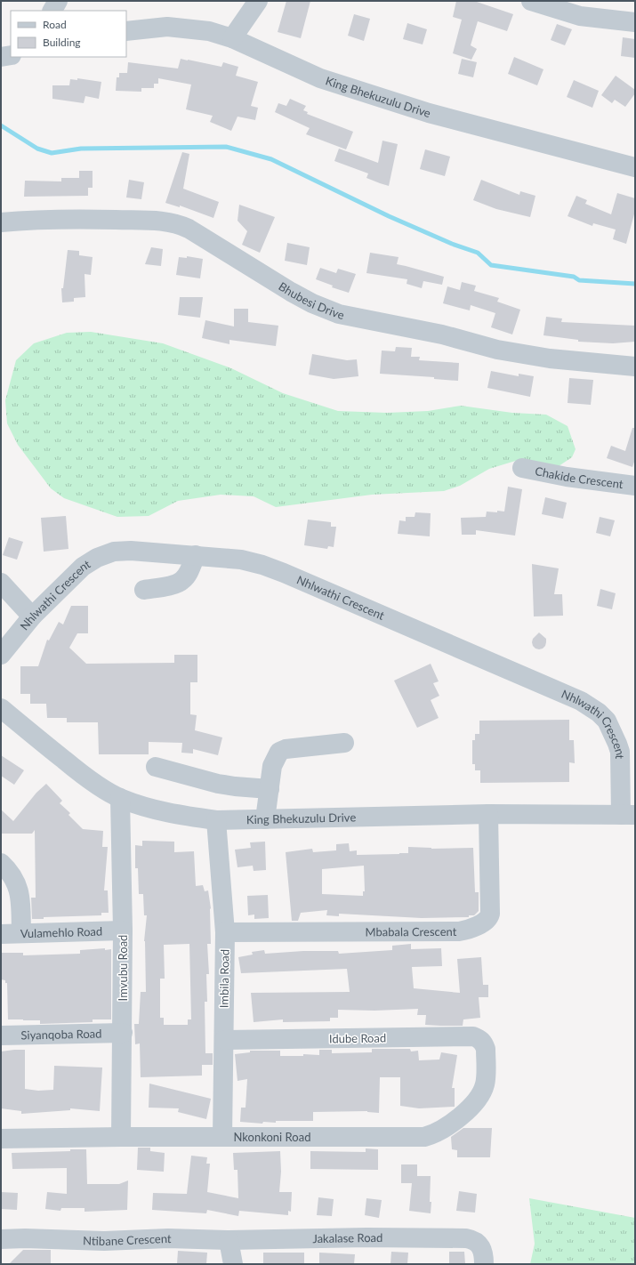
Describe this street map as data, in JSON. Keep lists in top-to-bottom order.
{
  "streets": {
    "street": [
      "King Bhekuzulu Drive",
      "Bhubesi Drive",
      "Chakide Crescent",
      "Nhlwathi Crescent",
      "Mbabala Crescent",
      "Vulamehlo Road",
      "Imvubu Road",
      "Imbila Road",
      "Siyanqoba Road",
      "Idube Road",
      "Nkonkoni Road",
      "Jakalase Road",
      "Ntibane Crescent"
    ]
  },
  "crossings": [
    ["King Bhekuzulu Drive", "Nhlwathi Crescent"],
    ["King Bhekuzulu Drive", "Mbabala Crescent"],
    ["King Bhekuzulu Drive", "Imvubu Road"],
    ["King Bhekuzulu Drive", "Imbila Road"],
    ["Mbabala Crescent", "Imbila Road"],
    ["Vulamehlo Road", "Imvubu Road"],
    ["Imvubu Road", "Siyanqoba Road"],
    ["Imvubu Road", "Nkonkoni Road"],
    ["Imbila Road", "Idube Road"],
    ["Imbila Road", "Nkonkoni Road"],
    ["Idube Road", "Nkonkoni Road"],
    ["Jakalase Road", "Ntibane Crescent"]
  ],
  "legend": ["Road", "Building"]
}
